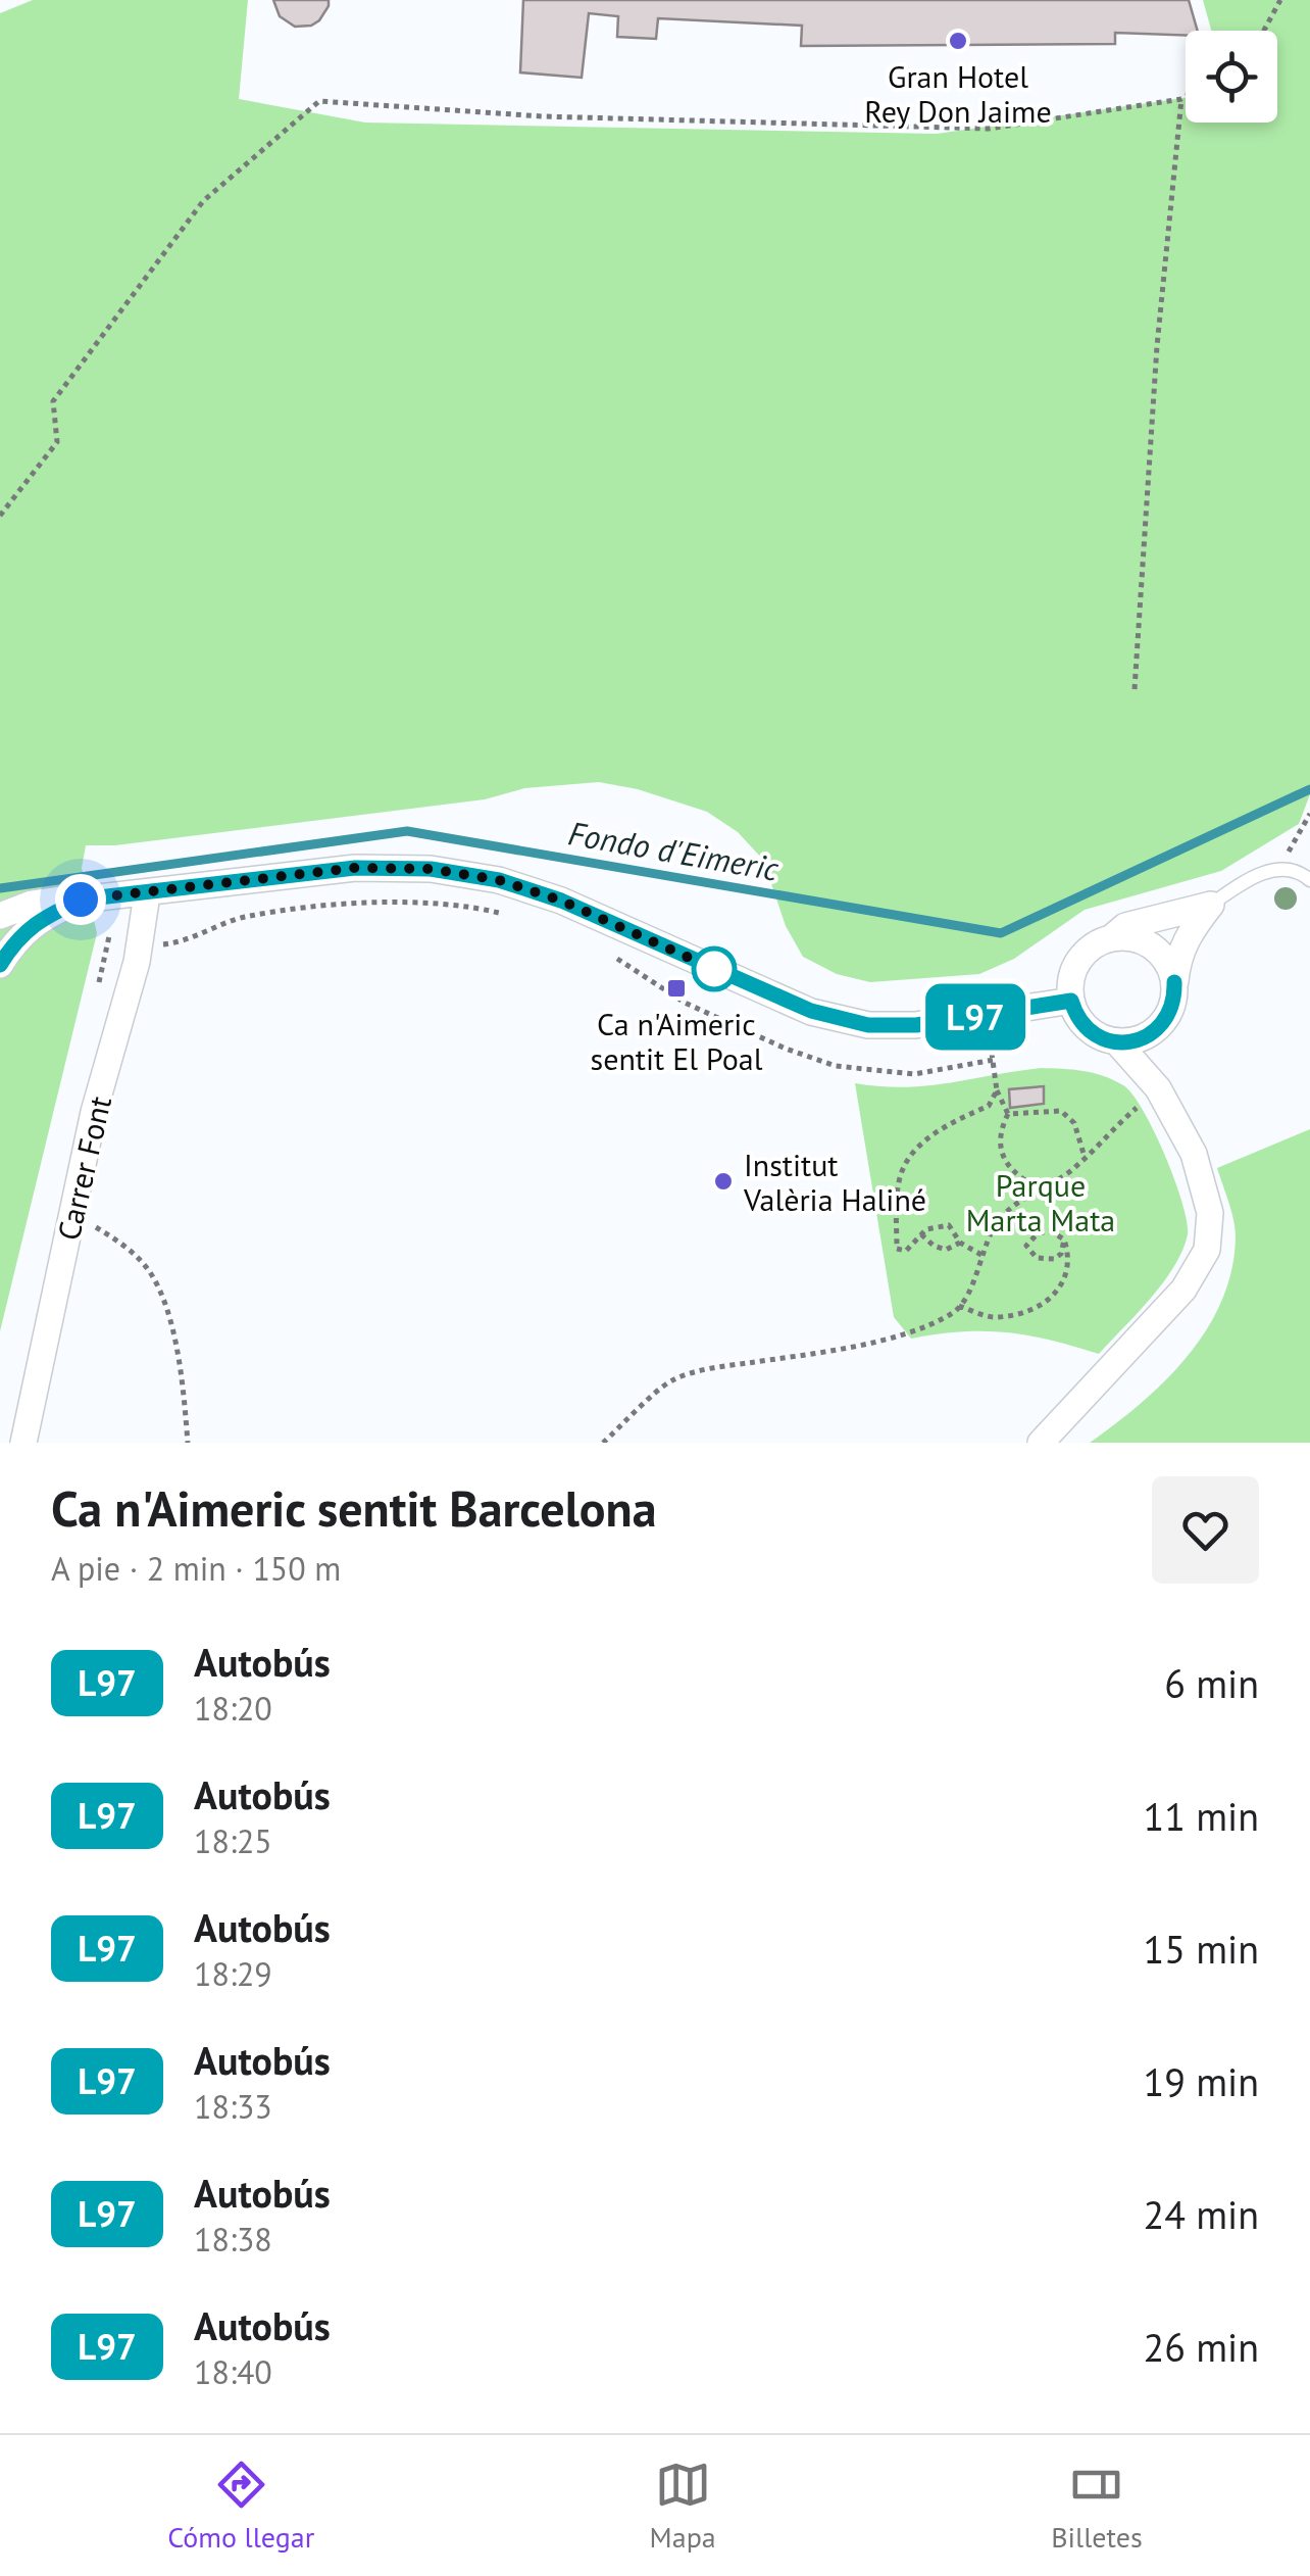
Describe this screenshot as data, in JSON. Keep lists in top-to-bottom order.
{
  "streets": {
    "street": ["Carrer Font"]
  },
  "water": ["Fondo d'Eimeric"],
  "parks": ["Parque Marta Mata"],
  "places": {
    "other": ["Gran Hotel Rey Don Jaime", "Institut Valèria Haliné"],
    "transit": ["Ca n'Aimeric sentit El Poal"]
  },
  "lines": ["bus line L97"],
  "page": {
    "on_map": "L97",
    "heading": ["Ca n'Aimeric sentit Barcelona", "A pie · 2 min · 150 m"],
    "list": [
      {
        "mark": "L97",
        "name": "Autobús",
        "note": "18:20",
        "value": "6 min"
      },
      {
        "mark": "L97",
        "name": "Autobús",
        "note": "18:25",
        "value": "11 min"
      },
      {
        "mark": "L97",
        "name": "Autobús",
        "note": "18:29",
        "value": "15 min"
      },
      {
        "mark": "L97",
        "name": "Autobús",
        "note": "18:33",
        "value": "19 min"
      },
      {
        "mark": "L97",
        "name": "Autobús",
        "note": "18:38",
        "value": "24 min"
      },
      {
        "mark": "L97",
        "name": "Autobús",
        "note": "18:40",
        "value": "26 min"
      }
    ],
    "tabs": ["Cómo llegar", "Mapa", "Billetes"]
  }
}
